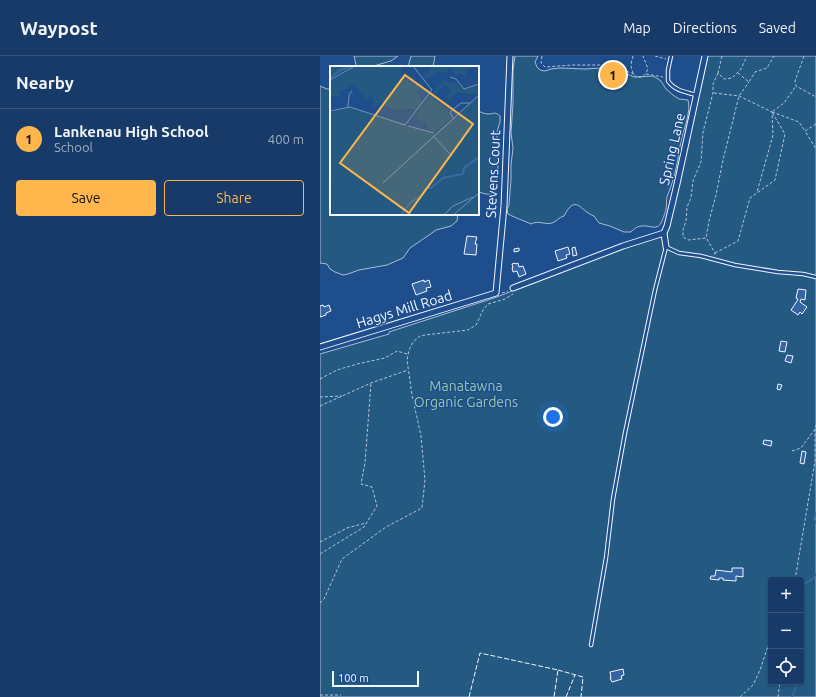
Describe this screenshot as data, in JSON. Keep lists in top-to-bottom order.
{
  "streets": {
    "street": ["Spring Lane", "Stevens Court", "Hagys Mill Road"]
  },
  "crossings": [
    ["Stevens Court", "Hagys Mill Road"]
  ],
  "parks": ["Manatawna Organic Gardens"],
  "scale_bar": "100 m",
  "page": {
    "header": "Waypost",
    "nav": ["Map", "Directions", "Saved"],
    "heading": "Nearby",
    "pins": "1",
    "list": [
      {
        "mark": "1",
        "name": "Lankenau High School",
        "note": "School",
        "value": "400 m"
      }
    ],
    "buttons": ["Save", "Share"],
    "map_buttons": ["+", "−"],
    "scale": "100 m"
  }
}
